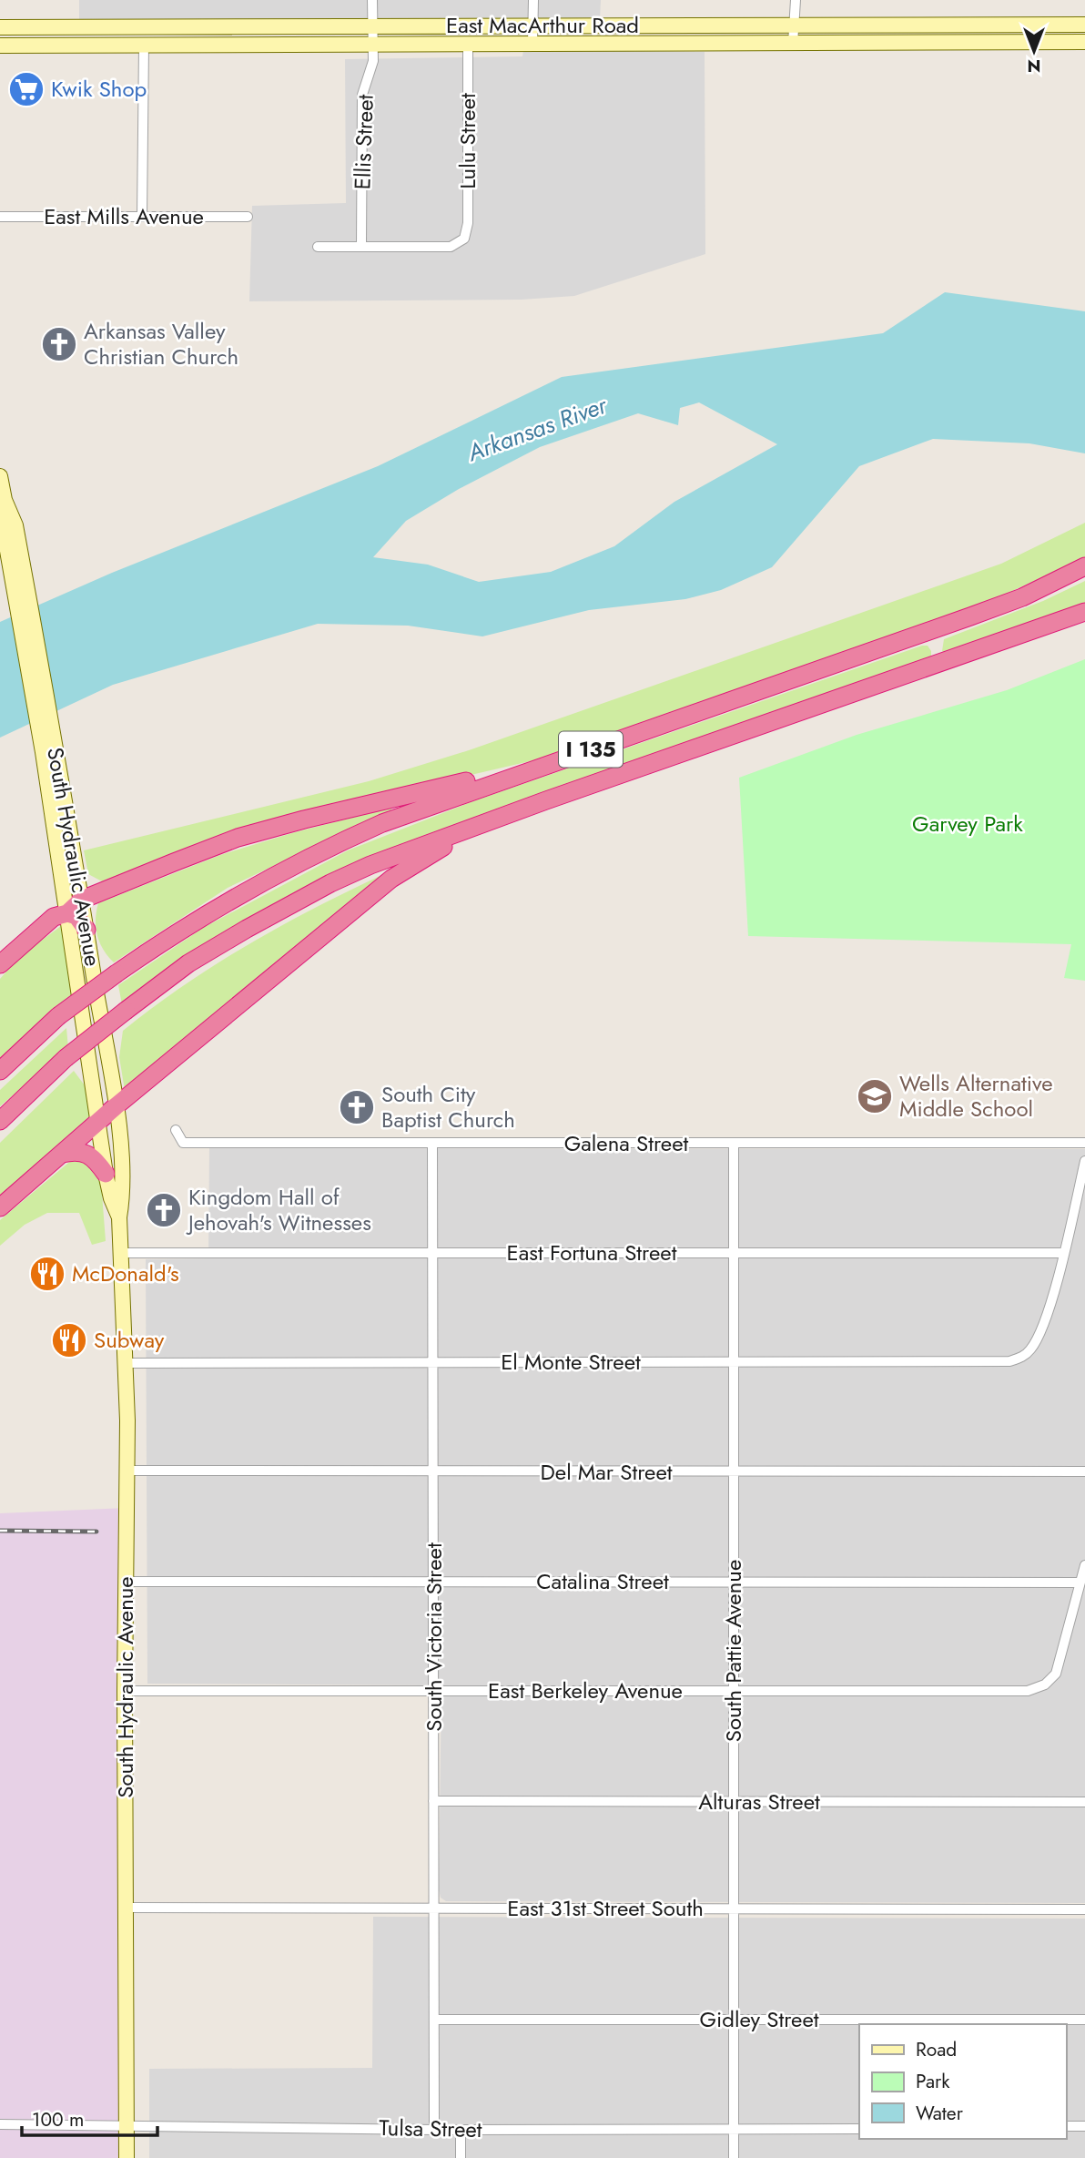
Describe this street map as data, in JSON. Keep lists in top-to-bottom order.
{
  "streets": {
    "highway": ["I 135"],
    "street": [
      "East MacArthur Road",
      "Lulu Street",
      "Ellis Street",
      "East Mills Avenue",
      "South Hydraulic Avenue",
      "Galena Street",
      "East Fortuna Street",
      "El Monte Street",
      "Del Mar Street",
      "Catalina Street",
      "South Victoria Street",
      "South Pattie Avenue",
      "East Berkeley Avenue",
      "Alturas Street",
      "East 31st Street South",
      "Gidley Street",
      "Tulsa Street"
    ]
  },
  "crossings": [
    ["East MacArthur Road", "Lulu Street"],
    ["East MacArthur Road", "Ellis Street"],
    ["Lulu Street", "Ellis Street"],
    ["South Hydraulic Avenue", "East Fortuna Street"],
    ["South Hydraulic Avenue", "El Monte Street"],
    ["South Hydraulic Avenue", "Del Mar Street"],
    ["South Hydraulic Avenue", "Catalina Street"],
    ["South Hydraulic Avenue", "East Berkeley Avenue"],
    ["South Hydraulic Avenue", "East 31st Street South"],
    ["South Hydraulic Avenue", "Tulsa Street"],
    ["Galena Street", "South Victoria Street"],
    ["Galena Street", "South Pattie Avenue"],
    ["East Fortuna Street", "El Monte Street"],
    ["East Fortuna Street", "South Victoria Street"],
    ["East Fortuna Street", "South Pattie Avenue"],
    ["El Monte Street", "South Victoria Street"],
    ["El Monte Street", "South Pattie Avenue"],
    ["Del Mar Street", "South Victoria Street"],
    ["Del Mar Street", "South Pattie Avenue"],
    ["Catalina Street", "South Victoria Street"],
    ["Catalina Street", "South Pattie Avenue"],
    ["Catalina Street", "East Berkeley Avenue"],
    ["South Victoria Street", "East Berkeley Avenue"],
    ["South Victoria Street", "Alturas Street"],
    ["South Victoria Street", "East 31st Street South"],
    ["South Victoria Street", "Gidley Street"],
    ["South Victoria Street", "Tulsa Street"],
    ["South Pattie Avenue", "East Berkeley Avenue"],
    ["South Pattie Avenue", "Alturas Street"],
    ["South Pattie Avenue", "East 31st Street South"],
    ["South Pattie Avenue", "Gidley Street"],
    ["South Pattie Avenue", "Tulsa Street"]
  ],
  "water": ["Arkansas River"],
  "parks": ["Garvey Park"],
  "places": {
    "supermarket": ["Kwik Shop"],
    "church": ["Arkansas Valley Christian Church", "South City Baptist Church", "Kingdom Hall of Jehovah's Witnesses"],
    "school or university": ["Wells Alternative Middle School"],
    "restaurant": ["McDonald's", "Subway"]
  },
  "legend": ["Road", "Park", "Water"],
  "scale_bar": "100 m",
  "north": "bottom"
}
